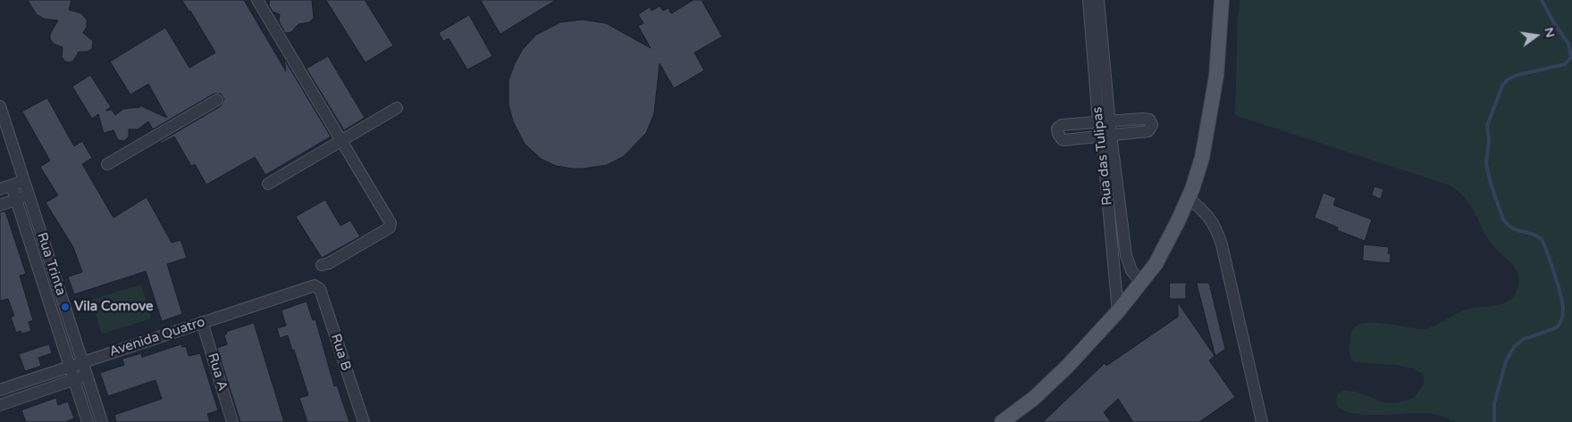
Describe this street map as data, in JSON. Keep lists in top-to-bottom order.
{
  "streets": {
    "street": [
      "Rua das Tulipas",
      "Rua Trinta",
      "Avenida Quatro",
      "Rua B",
      "Rua A"
    ]
  },
  "crossings": [
    ["Rua Trinta", "Avenida Quatro"],
    ["Avenida Quatro", "Rua B"],
    ["Avenida Quatro", "Rua A"]
  ],
  "places": ["Vila Comove"],
  "north": "right"
}
